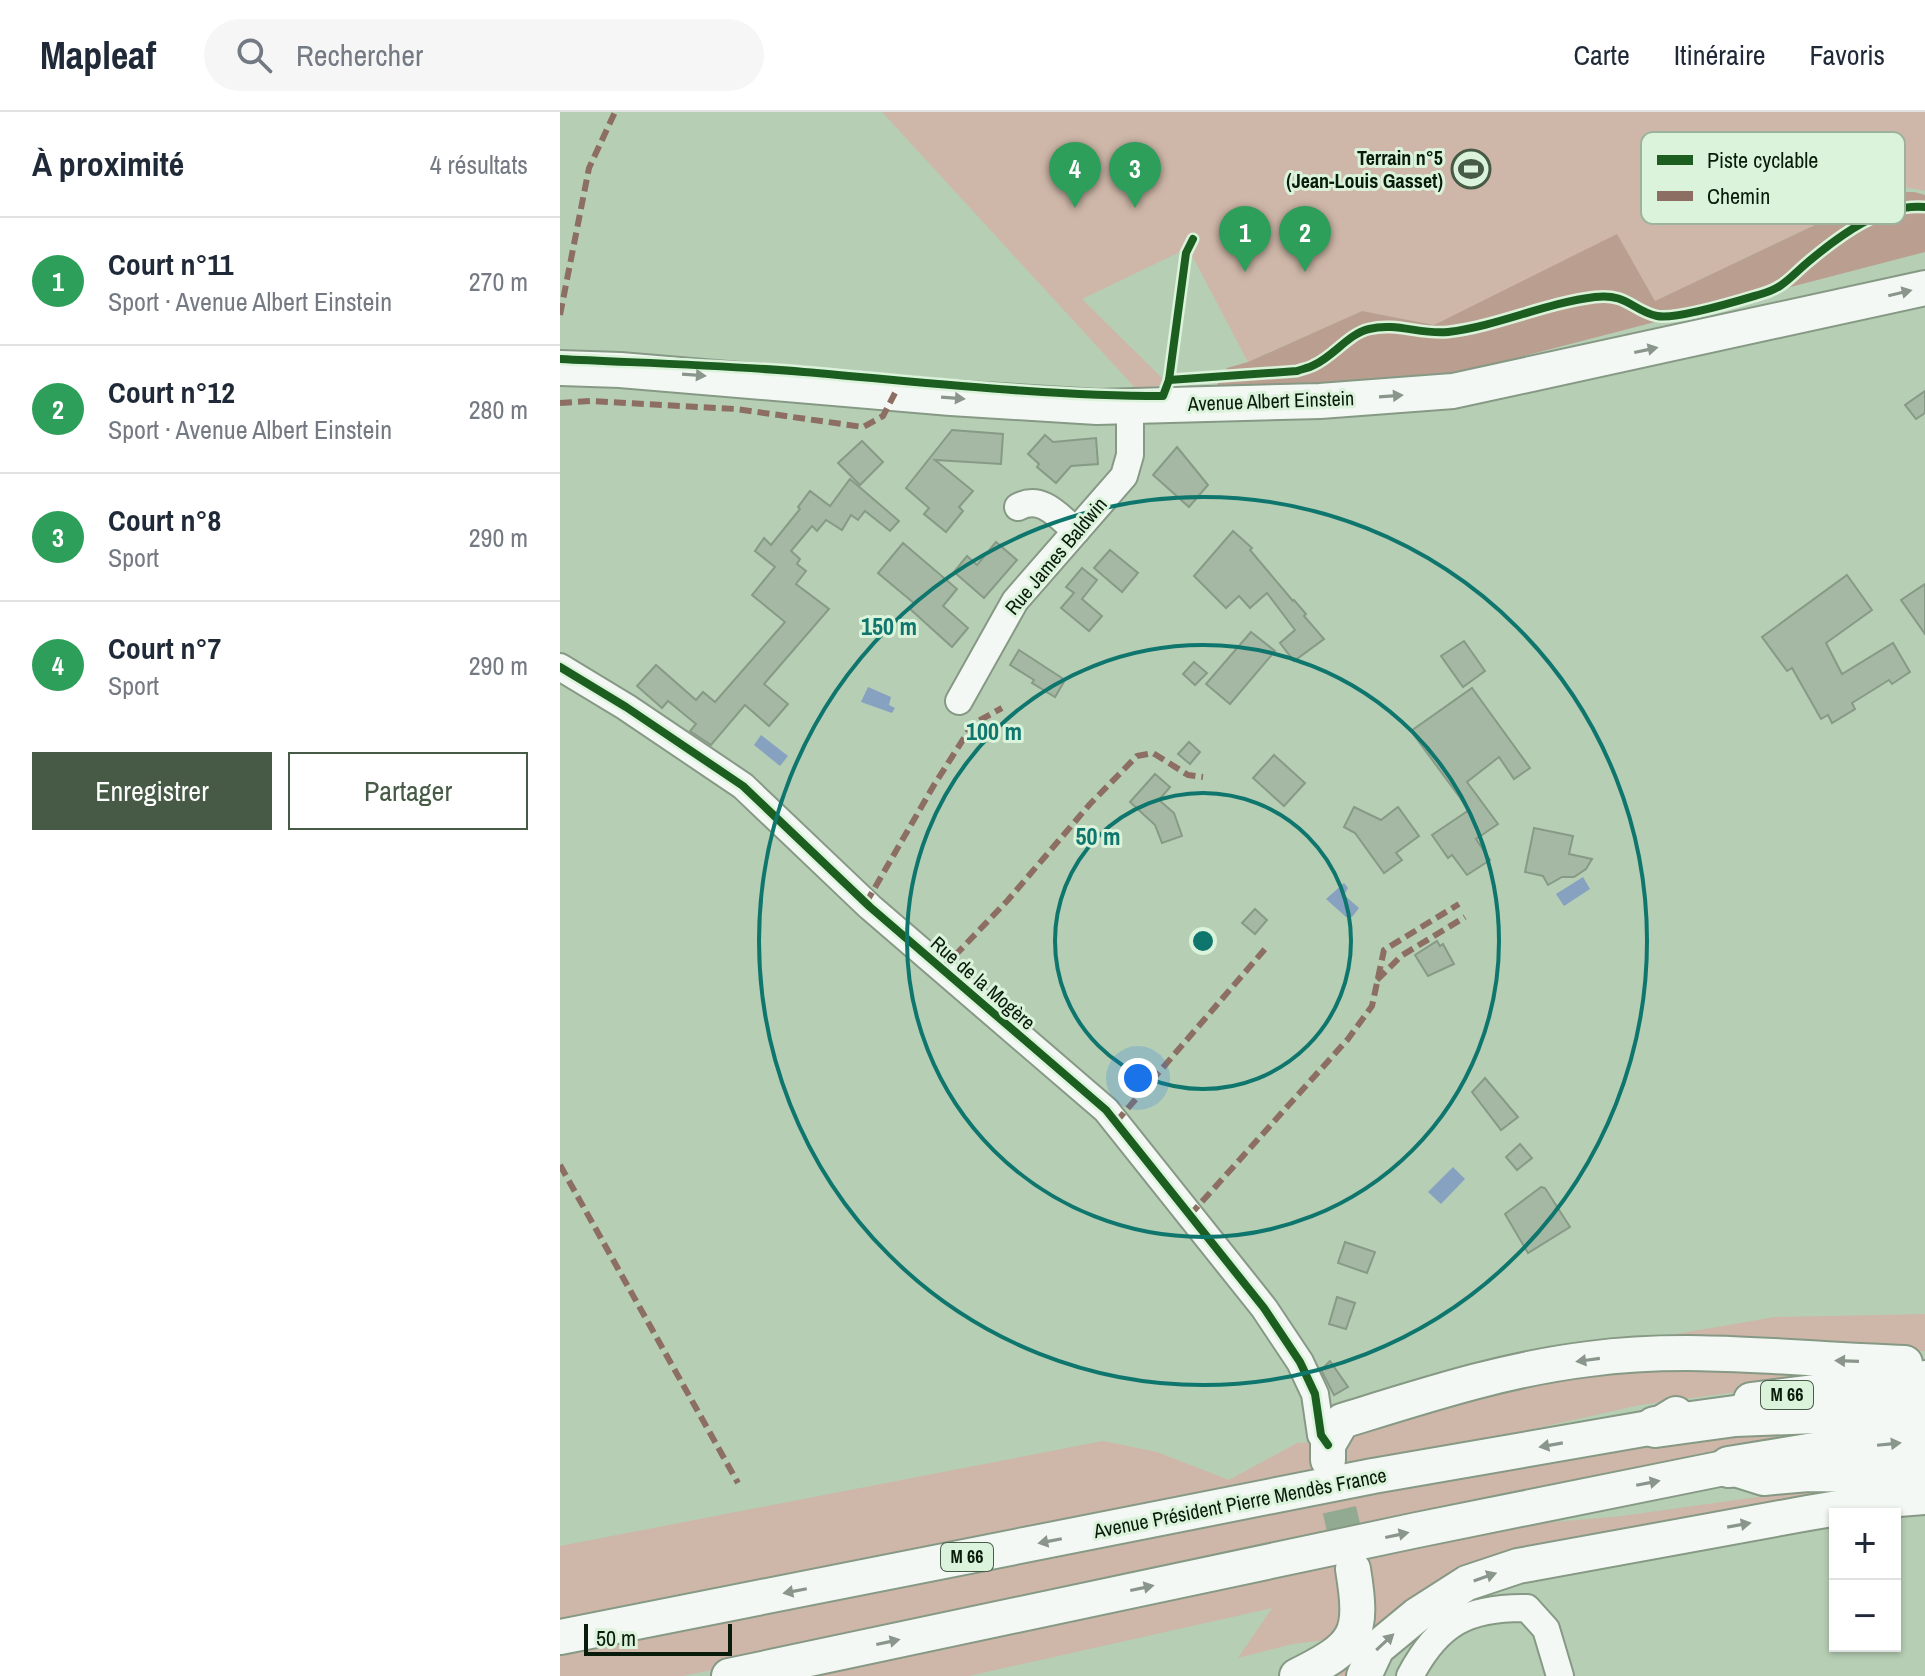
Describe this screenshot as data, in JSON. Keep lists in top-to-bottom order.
{
  "streets": {
    "highway": ["M 66", "Avenue Président Pierre Mendès France"],
    "main road": ["Avenue Albert Einstein"],
    "street": ["Rue James Baldwin", "Rue de la Mogère"]
  },
  "crossings": [
    ["Avenue Albert Einstein", "Rue James Baldwin"],
    ["M 66", "Avenue Président Pierre Mendès France"]
  ],
  "one_way": ["Avenue Albert Einstein", "Avenue Président Pierre Mendès France"],
  "places": {
    "sports": ["Terrain n°5 (Jean-Louis Gasset)"]
  },
  "legend": ["Piste cyclable", "Chemin"],
  "scale_bar": "50 m",
  "page": {
    "header": "Mapleaf",
    "search": "Rechercher",
    "nav": ["Carte", "Itinéraire", "Favoris"],
    "heading": ["À proximité", "4 résultats"],
    "pins": [
      "3",
      "4",
      "1",
      "2"
    ],
    "list": [
      {
        "mark": "1",
        "name": "Court n°11",
        "note": "Sport · Avenue Albert Einstein",
        "value": "270 m"
      },
      {
        "mark": "2",
        "name": "Court n°12",
        "note": "Sport · Avenue Albert Einstein",
        "value": "280 m"
      },
      {
        "mark": "3",
        "name": "Court n°8",
        "note": "Sport",
        "value": "290 m"
      },
      {
        "mark": "4",
        "name": "Court n°7",
        "note": "Sport",
        "value": "290 m"
      }
    ],
    "buttons": ["Enregistrer", "Partager"],
    "map_buttons": ["+", "−"],
    "scale": "50 m"
  },
  "rings": ["150 m", "100 m", "50 m"]
}
